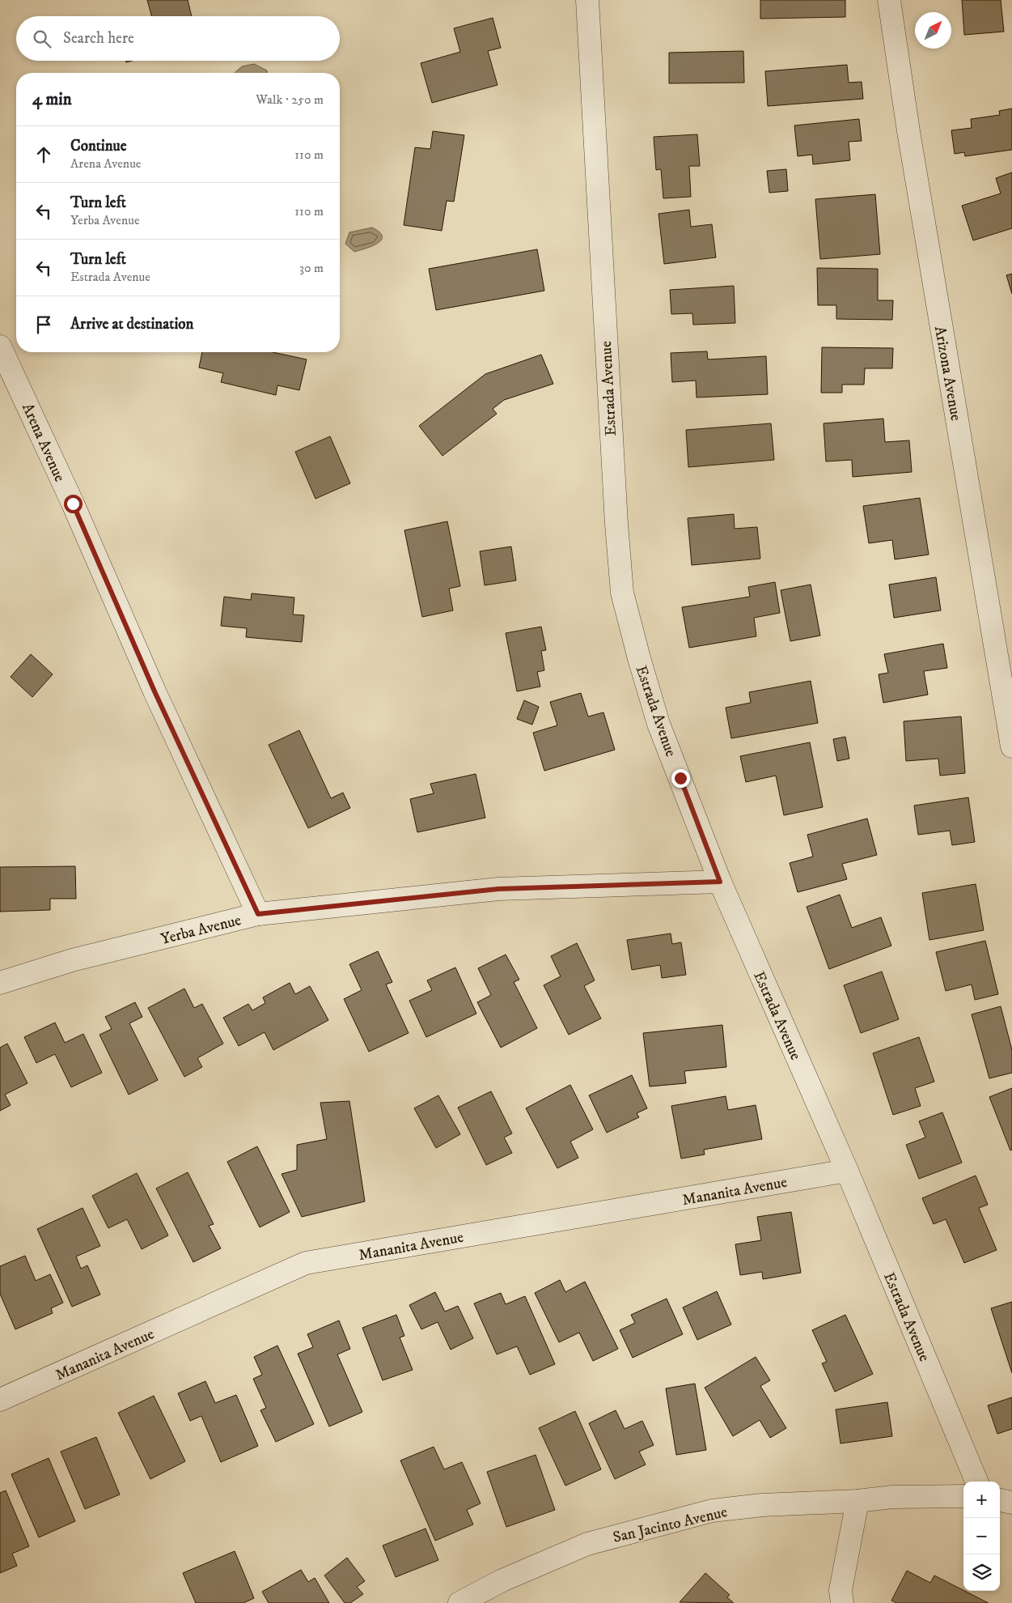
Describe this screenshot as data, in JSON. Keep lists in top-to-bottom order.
{
  "streets": {
    "street": [
      "Arizona Avenue",
      "Estrada Avenue",
      "Arena Avenue",
      "Yerba Avenue",
      "Mananita Avenue",
      "San Jacinto Avenue"
    ]
  },
  "crossings": [
    ["Estrada Avenue", "Yerba Avenue"],
    ["Estrada Avenue", "Mananita Avenue"],
    ["Arena Avenue", "Yerba Avenue"]
  ],
  "north": "top right",
  "page": {
    "search": "Search here",
    "heading": ["4 min", "Walk · 250 m"],
    "list": [
      ["Continue", "Arena Avenue", "110 m"],
      ["Turn left", "Yerba Avenue", "110 m"],
      ["Turn left", "Estrada Avenue", "30 m"],
      "Arrive at destination"
    ],
    "map_buttons": ["+", "−"]
  }
}
